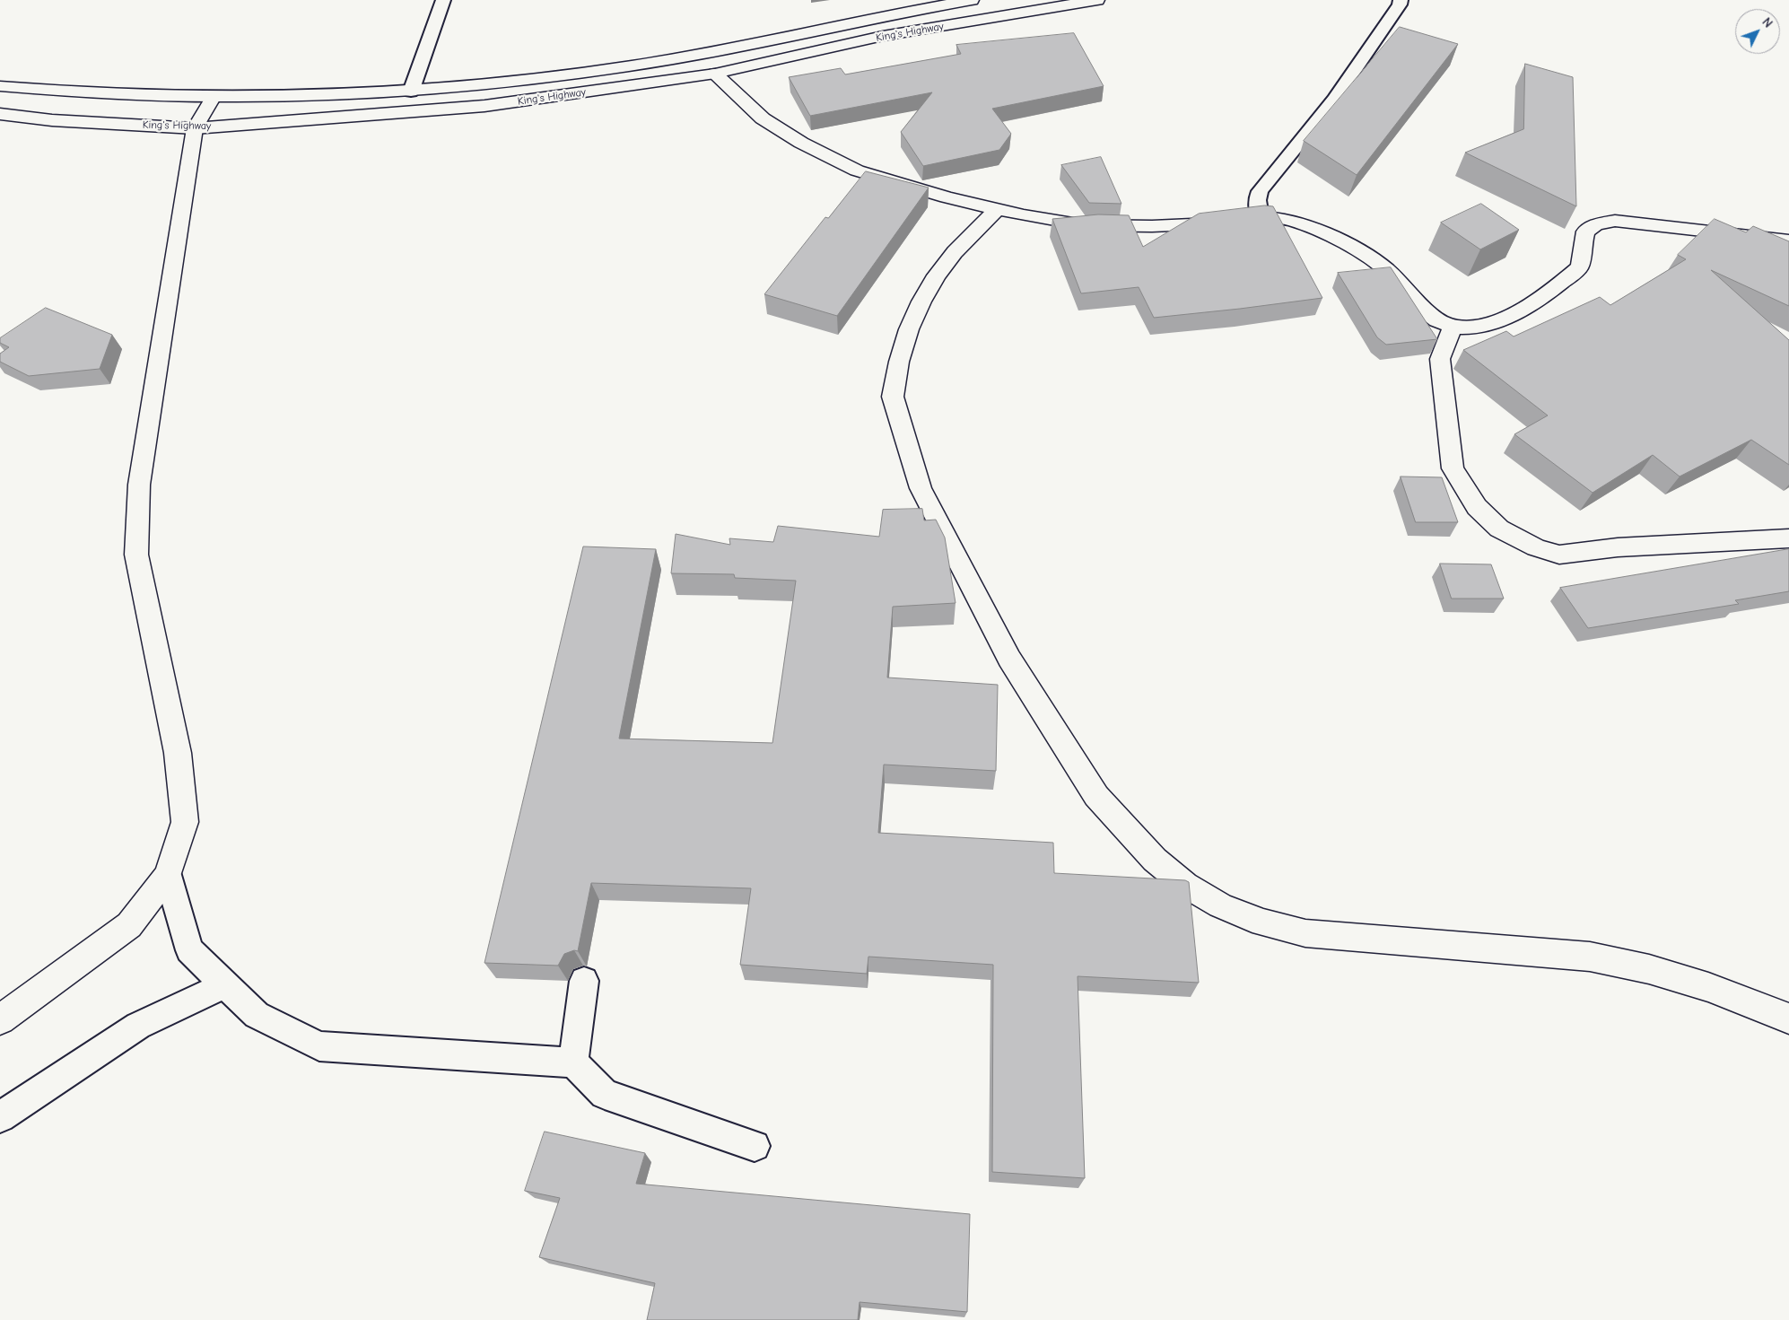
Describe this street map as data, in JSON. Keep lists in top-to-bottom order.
{
  "streets": {
    "main road": ["King's Highway"]
  },
  "north": "top right"
}
